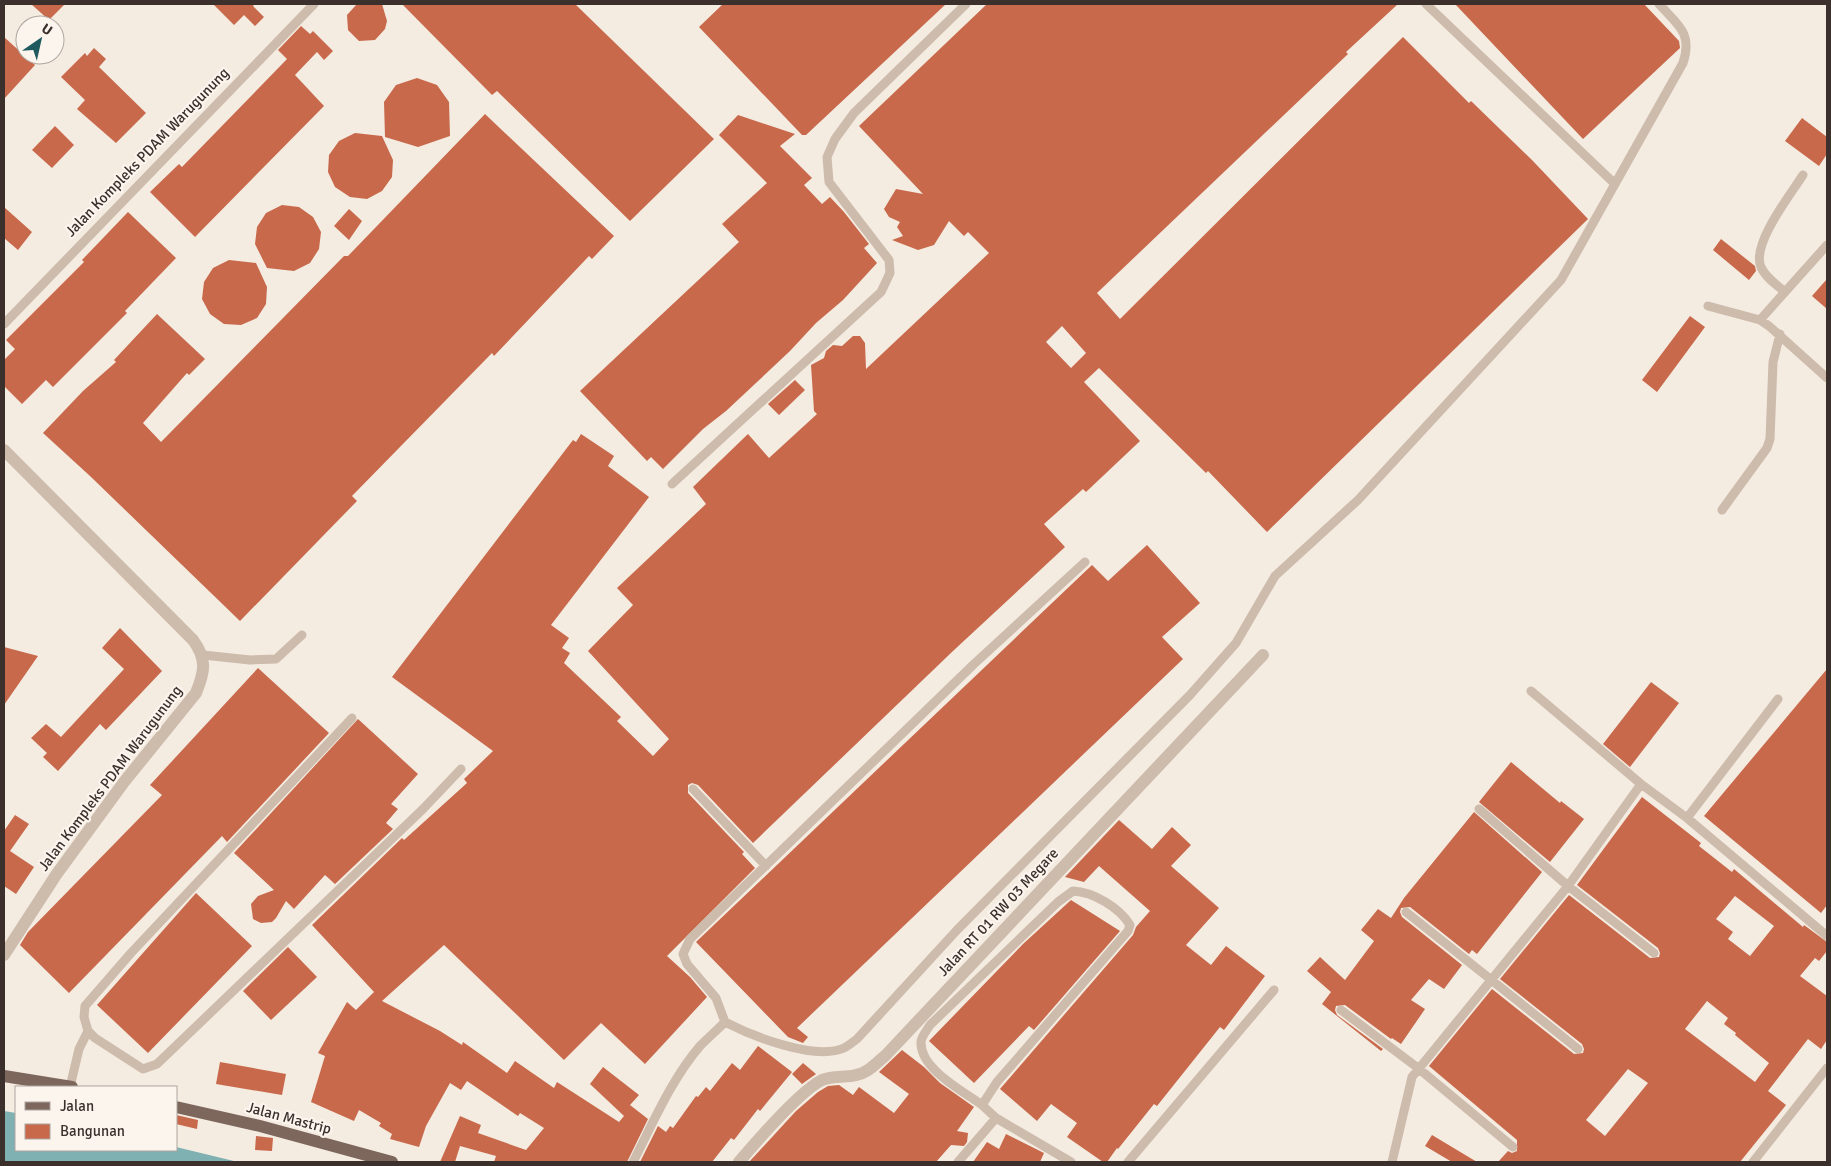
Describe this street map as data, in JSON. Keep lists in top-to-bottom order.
{
  "streets": {
    "main road": ["Jalan Mastrip"],
    "street": ["Jalan Kompleks PDAM Warugunung", "Jalan RT 01 RW 03 Megare"]
  },
  "legend": ["Jalan", "Bangunan"],
  "north": "top right"
}
